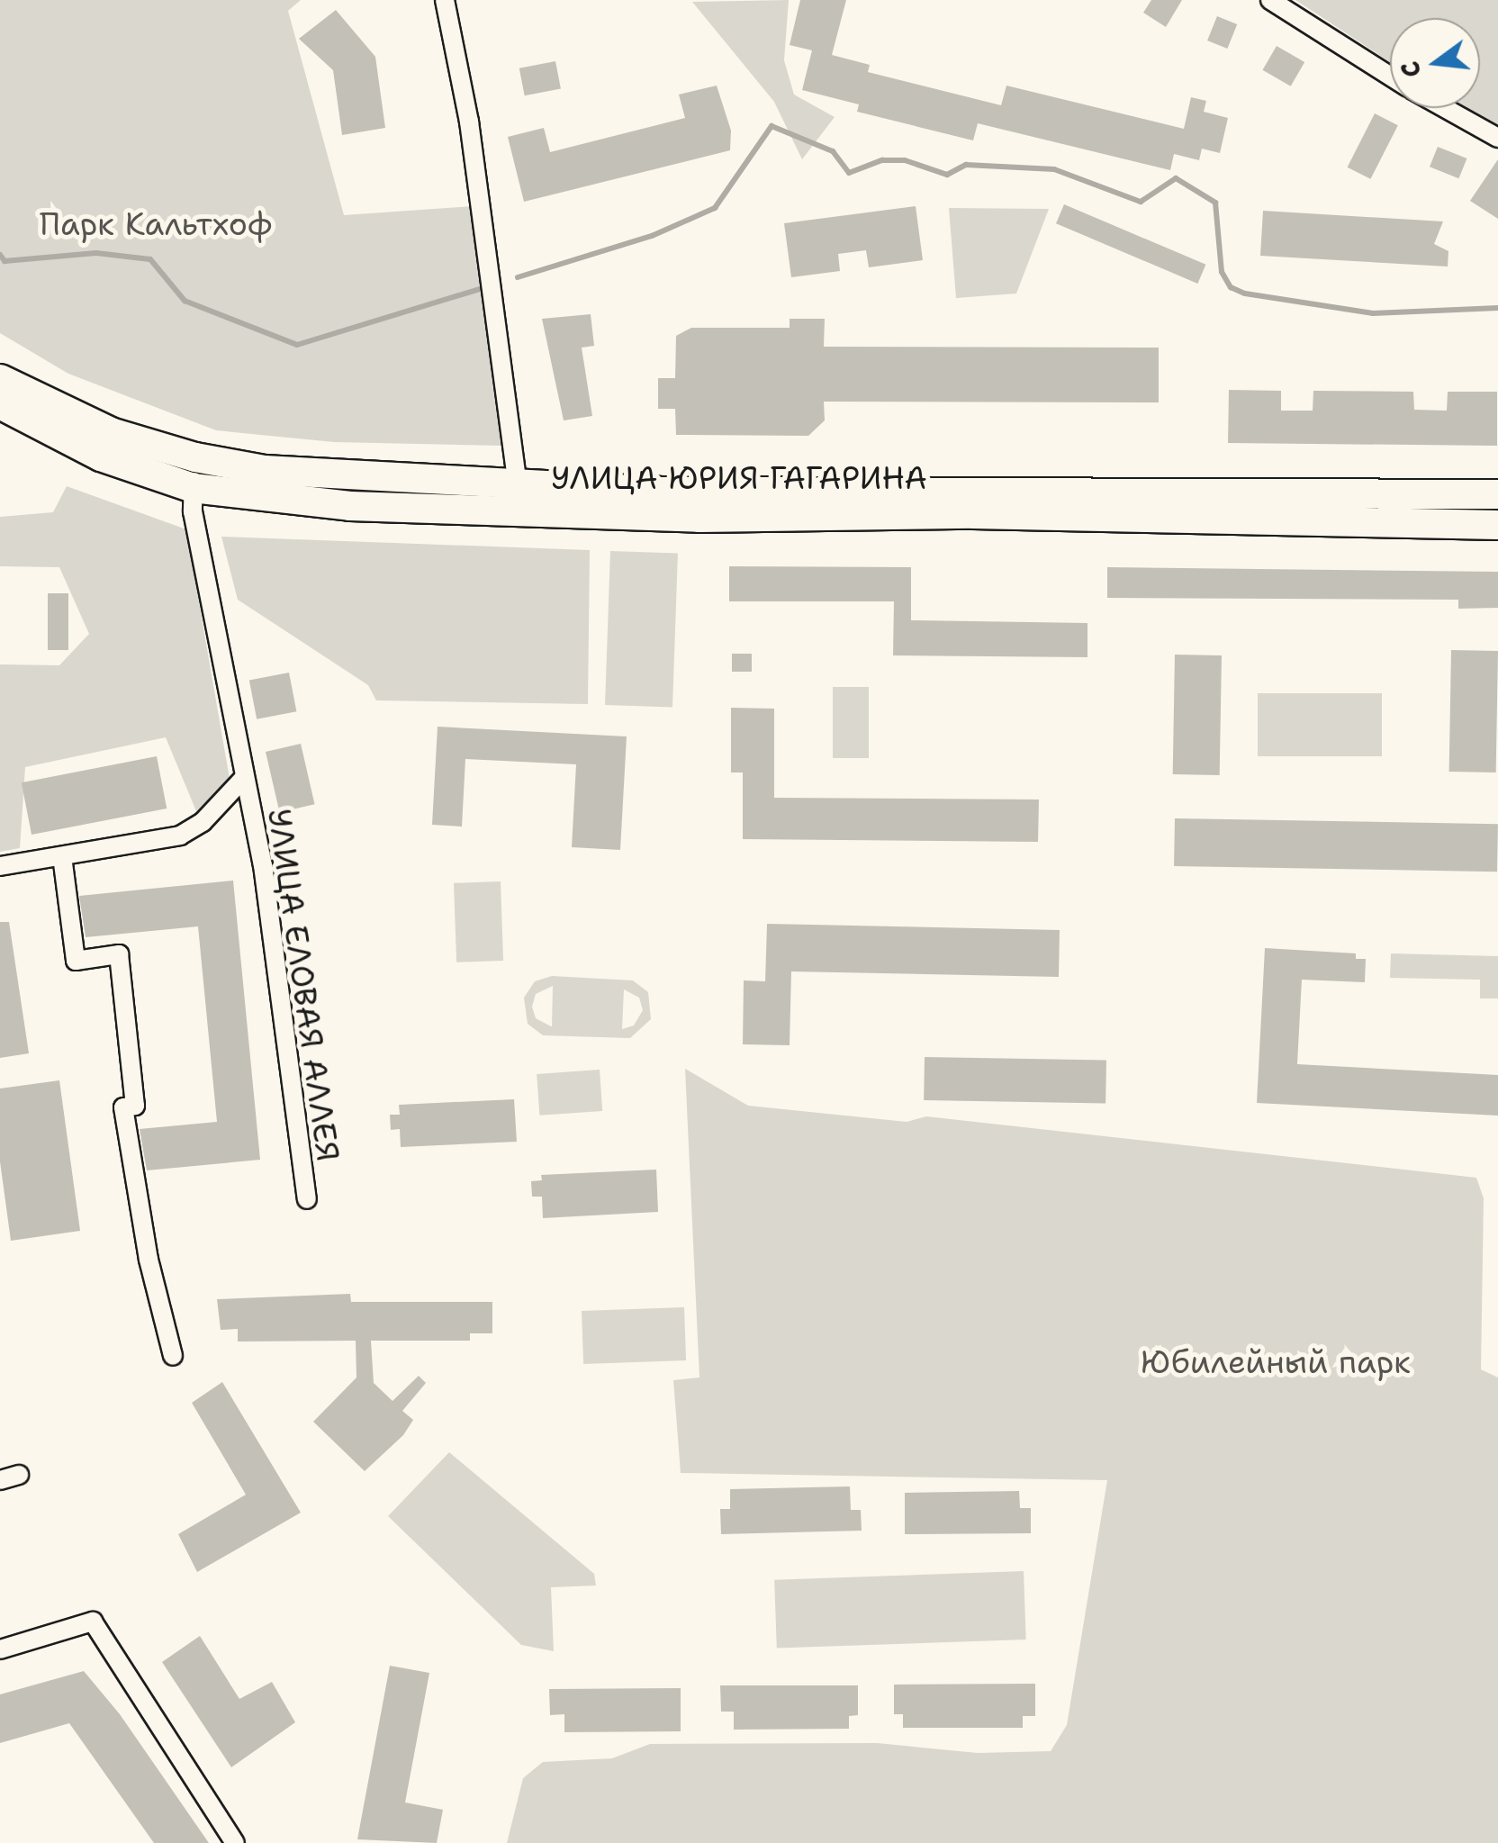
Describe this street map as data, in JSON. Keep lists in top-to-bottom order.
{
  "streets": {
    "main road": ["УЛИЦА ЮРИЯ ГАГАРИНА"],
    "street": ["УЛИЦА ЕЛОВАЯ АЛЛЕЯ"]
  },
  "crossings": [
    ["УЛИЦА ЮРИЯ ГАГАРИНА", "УЛИЦА ЕЛОВАЯ АЛЛЕЯ"]
  ],
  "parks": ["Парк Кальтхоф", "Юбилейный парк"],
  "north": "left"
}
